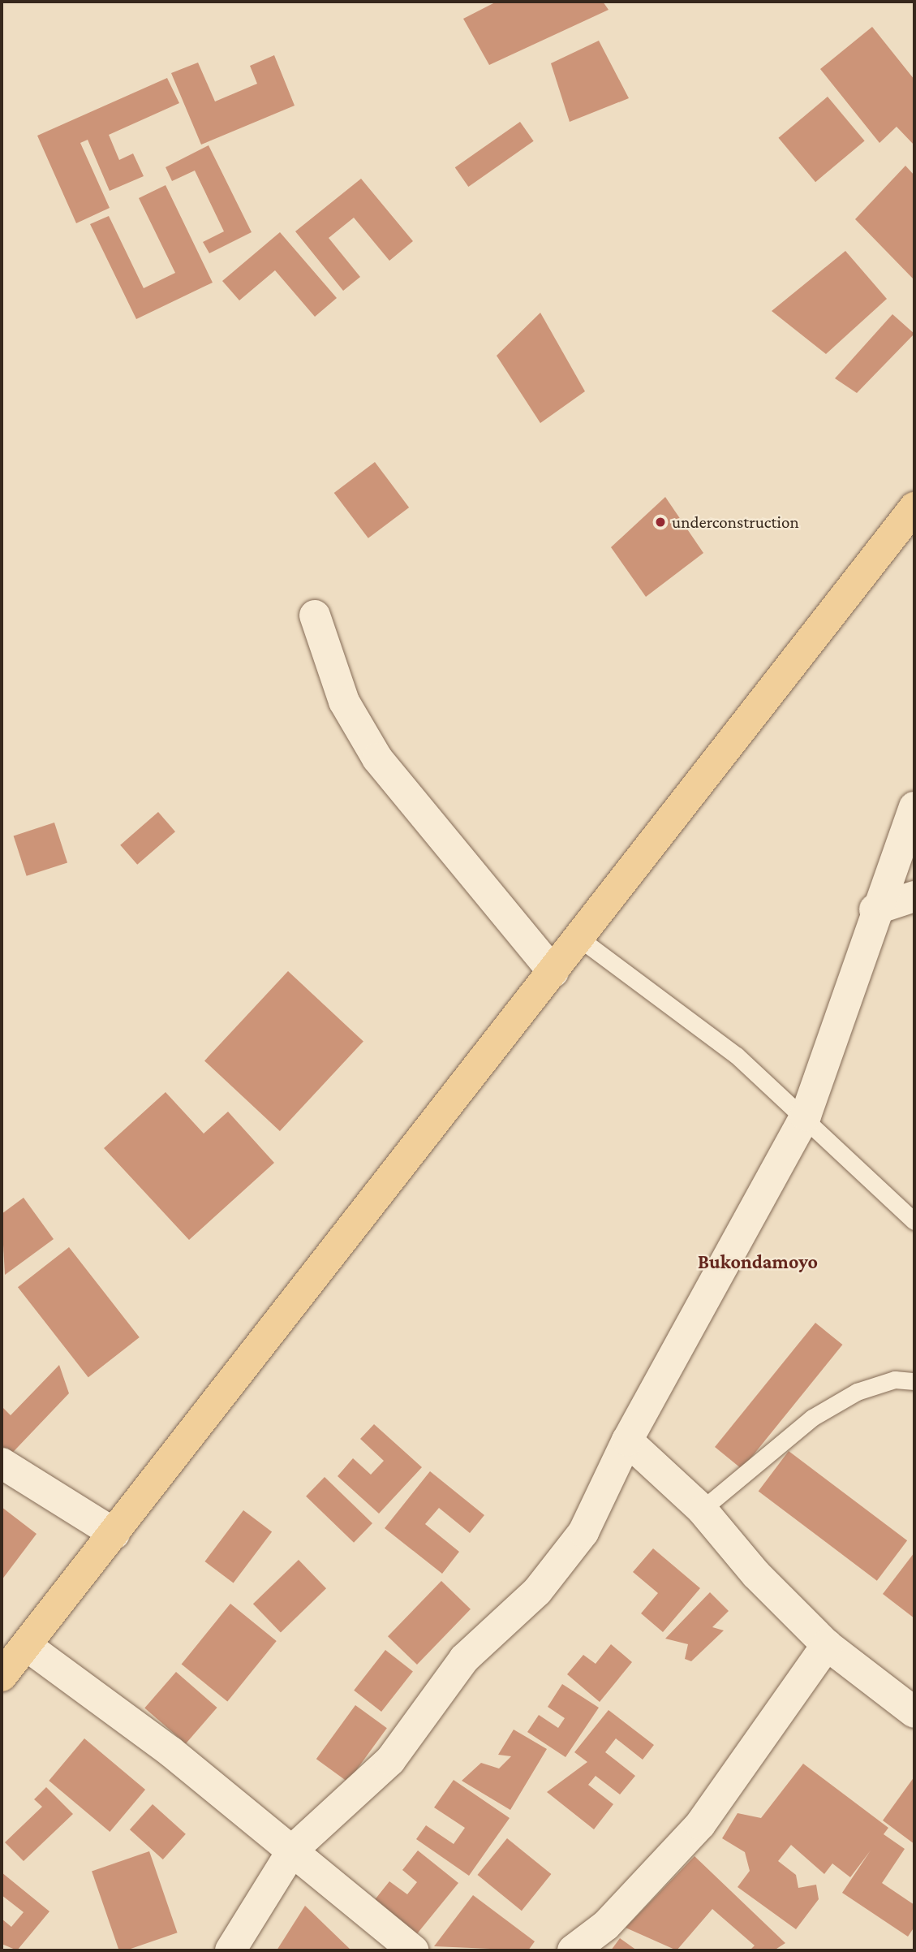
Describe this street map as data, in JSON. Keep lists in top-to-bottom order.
{
  "districts": ["Bukondamoyo"],
  "places": ["underconstruction"]
}
